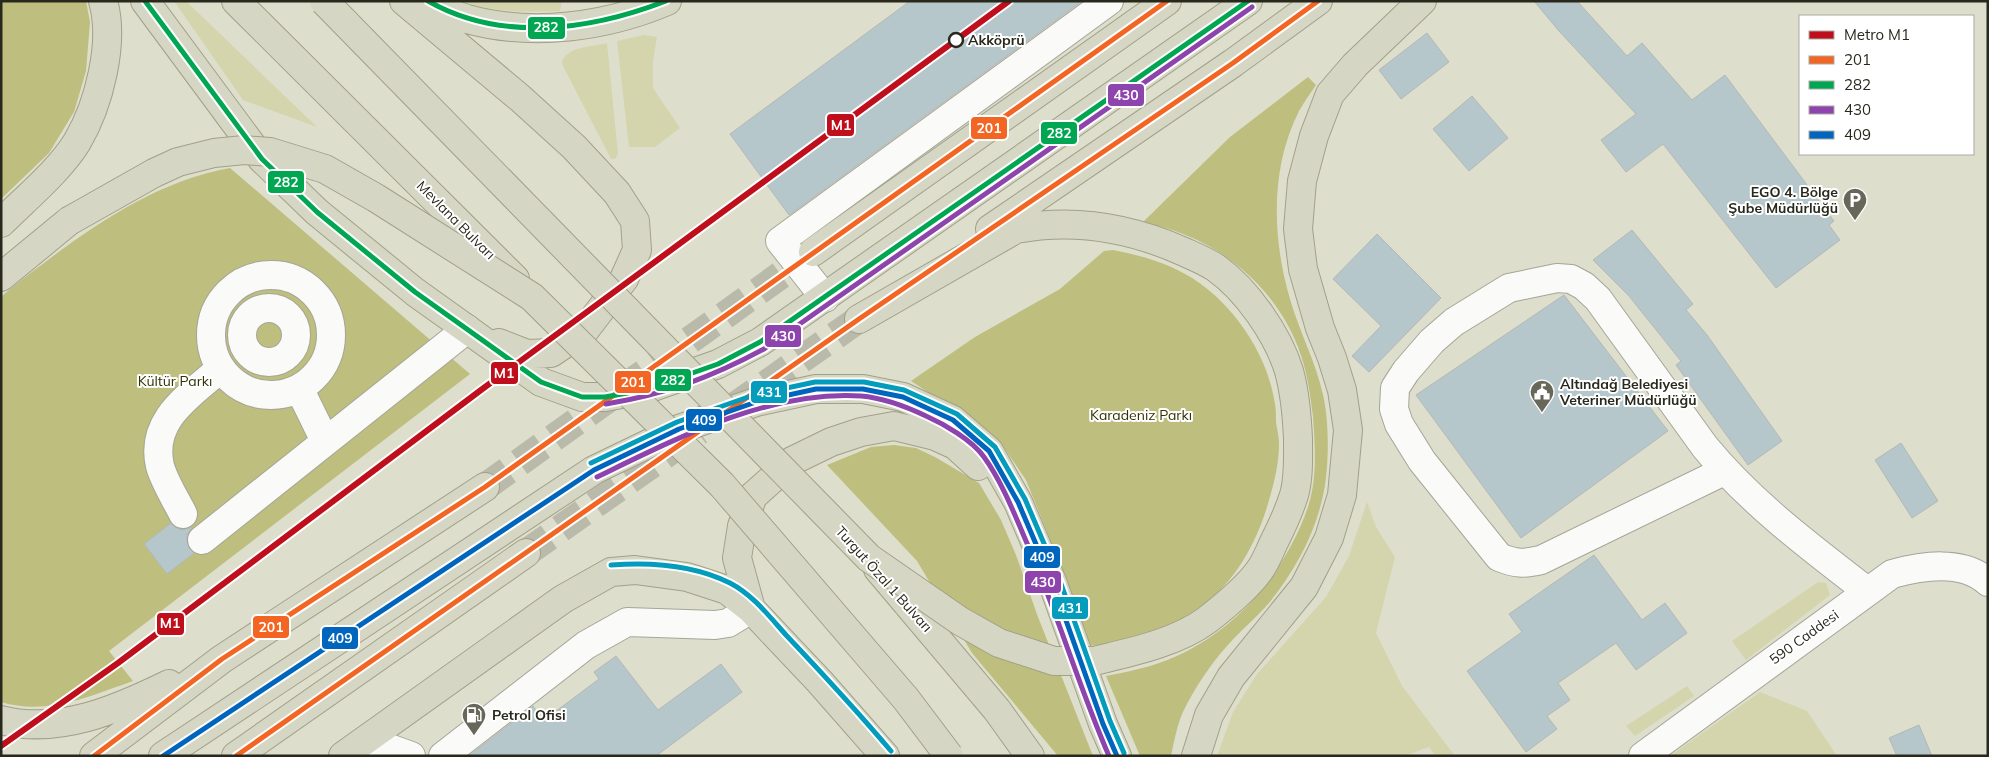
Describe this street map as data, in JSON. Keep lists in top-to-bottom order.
{
  "streets": {
    "highway": ["Mevlana Bulvarı", "Turgut Özal 1 Bulvarı"],
    "street": ["590 Caddesi"]
  },
  "parks": ["Kültür Parkı", "Karadeniz Parkı"],
  "places": {
    "other": ["Akköprü"],
    "parking": ["EGO 4. Bölge Şube Müdürlüğü"],
    "public building": ["Altındağ Belediyesi Veteriner Müdürlüğü"],
    "fuel station": ["Petrol Ofisi"]
  },
  "lines": [
    "metro line M1",
    "transit line 201",
    "transit line 282",
    "transit line 430",
    "transit line 431",
    "transit line 409"
  ],
  "legend": [
    "Metro M1",
    "201",
    "282",
    "430",
    "409"
  ]
}
